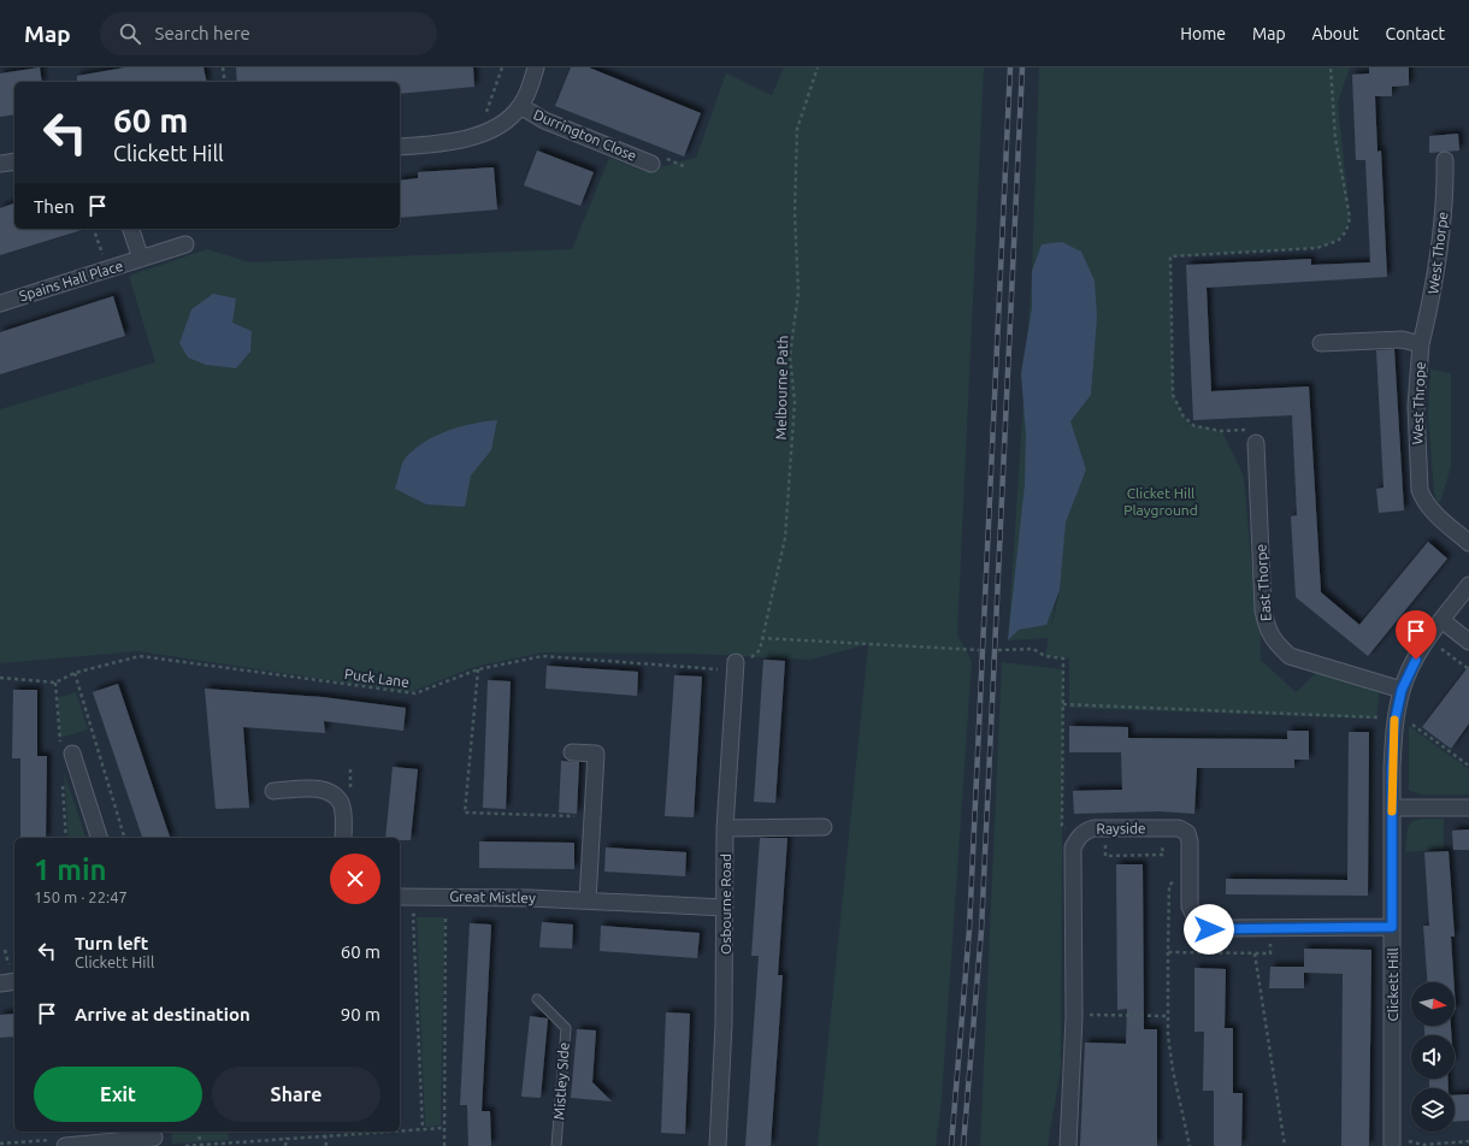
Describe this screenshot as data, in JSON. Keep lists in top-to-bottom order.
{
  "streets": {
    "street": [
      "Durrington Close",
      "West Thorpe",
      "Spains Hall Place",
      "West Thrope",
      "East Thorpe",
      "Rayside",
      "Great Mistley",
      "Osbourne Road",
      "Clickett Hill"
    ],
    "lane": ["Mistley SIde"],
    "path": ["Melbourne Path", "Puck Lane"]
  },
  "crossings": [
    ["West Thorpe", "West Thrope"],
    ["East Thorpe", "Clickett Hill"],
    ["Puck Lane", "Osbourne Road"],
    ["Rayside", "Clickett Hill"],
    ["Great Mistley", "Osbourne Road"]
  ],
  "parks": ["Clicket Hill Playground"],
  "north": "right",
  "page": {
    "header": "Map",
    "search": "Search here",
    "nav": [
      "Home",
      "Map",
      "About",
      "Contact"
    ],
    "turn": ["60 m", "Clickett Hill"],
    "then": "Then",
    "heading": ["1 min", "150 m · 22:47"],
    "list": [
      {
        "name": "Turn left",
        "note": "Clickett Hill",
        "value": "60 m"
      },
      {
        "name": "Arrive at destination",
        "value": "90 m"
      }
    ],
    "buttons": ["Exit", "Share"]
  }
}
